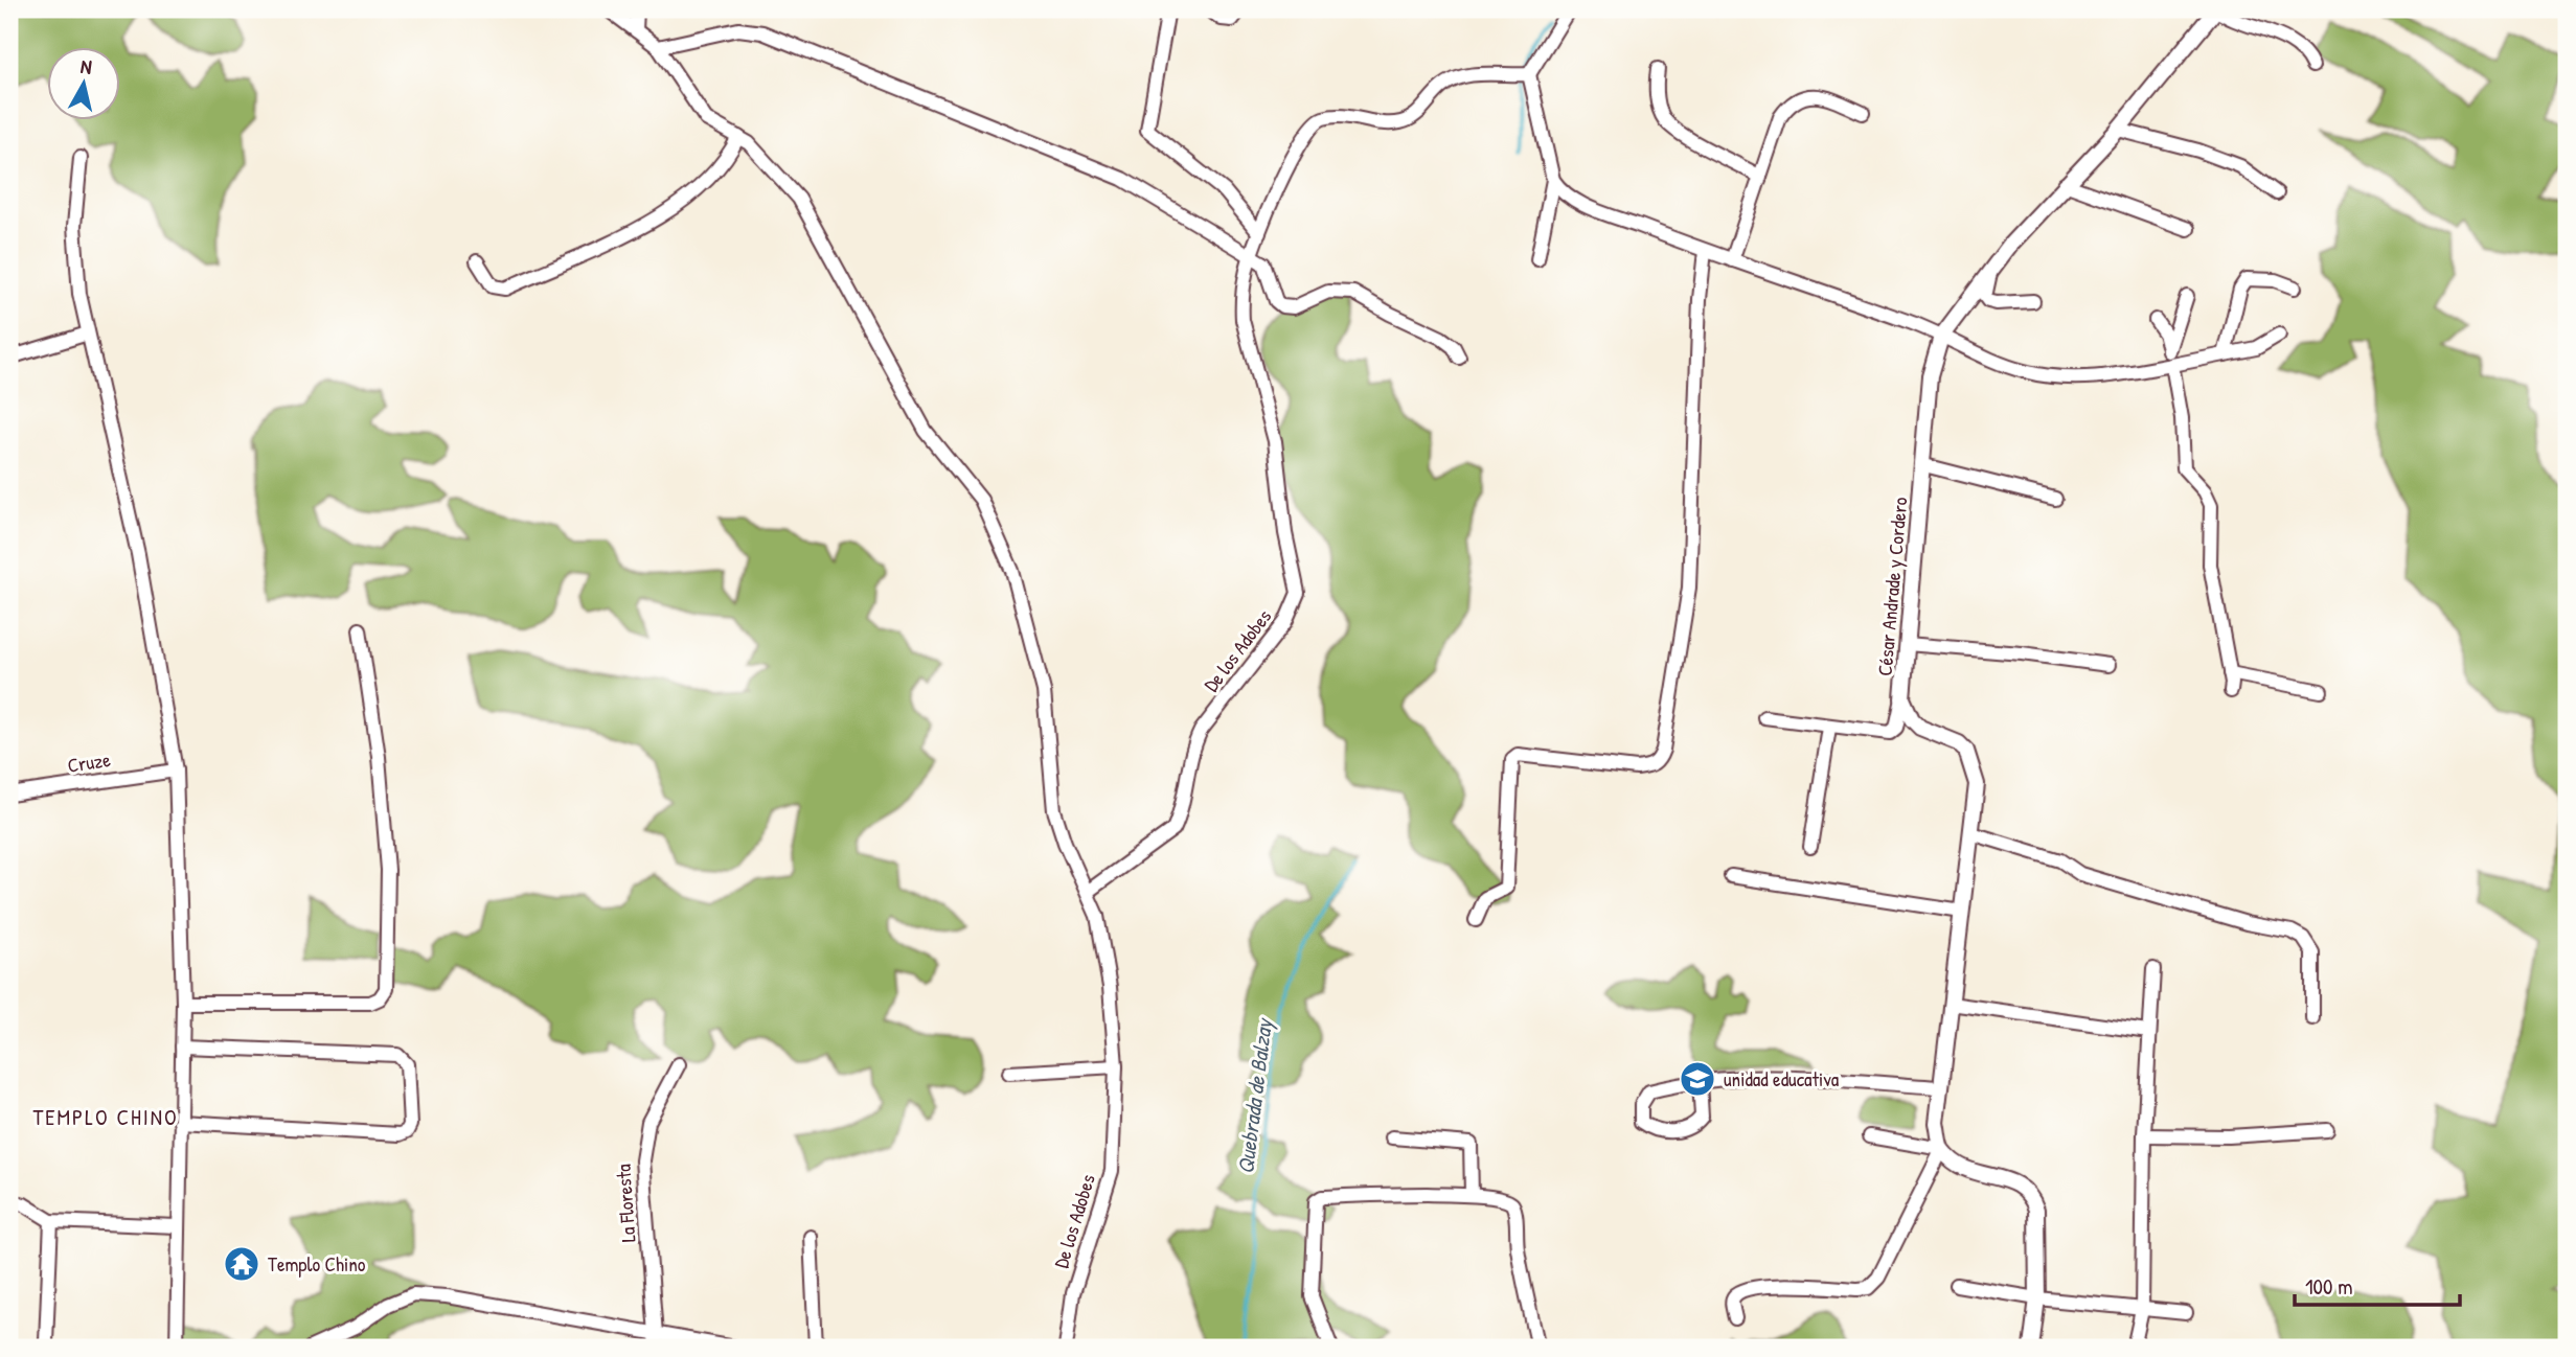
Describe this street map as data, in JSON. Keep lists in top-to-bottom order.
{
  "streets": {
    "street": [
      "César Andrade y Cordero",
      "De los Adobes",
      "Cruze",
      "La Floresta"
    ]
  },
  "districts": ["TEMPLO CHINO"],
  "water": ["Quebrada de Balzay"],
  "places": {
    "school or university": ["unidad educativa"],
    "temple": ["Templo Chino"]
  },
  "scale_bar": "100 m",
  "north": "top"
}
